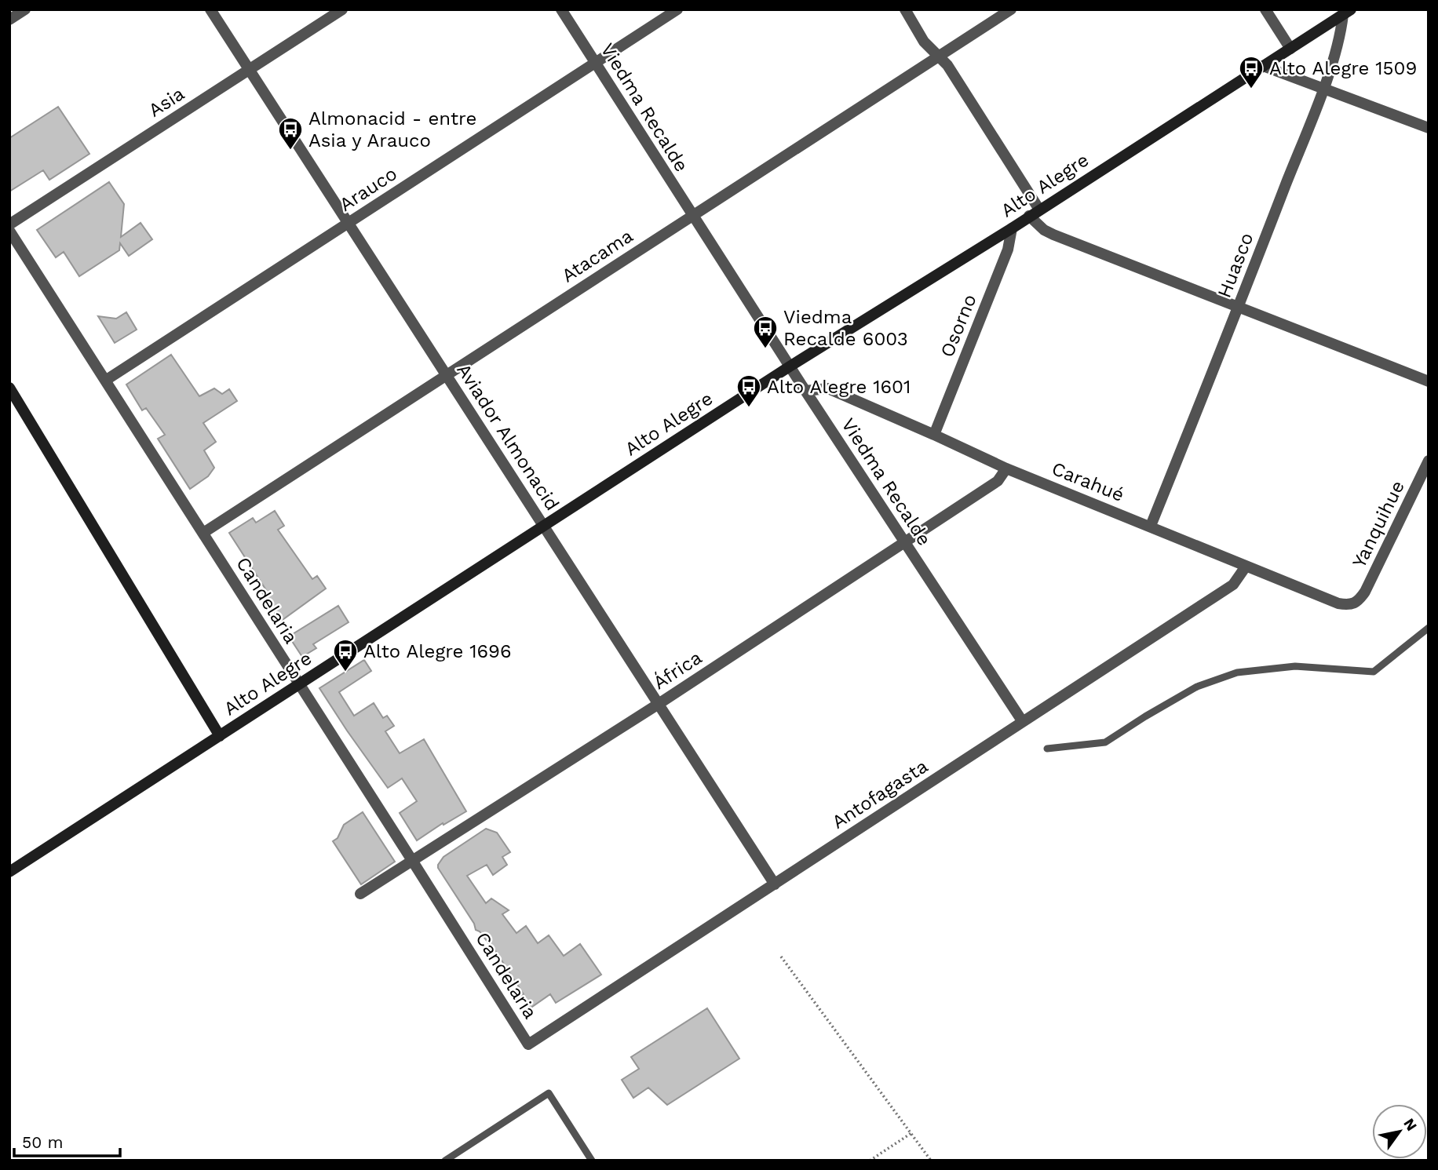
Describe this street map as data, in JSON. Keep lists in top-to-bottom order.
{
  "streets": {
    "main road": ["Alto Alegre"],
    "street": [
      "Asia",
      "Viedma Recalde",
      "Arauco",
      "Atacama",
      "Huasco",
      "Osorno",
      "Aviador Almonacid",
      "Carahué",
      "Yanquihue",
      "Candelaria",
      "África",
      "Antofagasta"
    ]
  },
  "crossings": [
    ["Asia", "Aviador Almonacid"],
    ["Viedma Recalde", "Alto Alegre"],
    ["Viedma Recalde", "Arauco"],
    ["Viedma Recalde", "Atacama"],
    ["Viedma Recalde", "Carahué"],
    ["Viedma Recalde", "África"],
    ["Viedma Recalde", "Antofagasta"],
    ["Alto Alegre", "Huasco"],
    ["Alto Alegre", "Osorno"],
    ["Alto Alegre", "Aviador Almonacid"],
    ["Alto Alegre", "Candelaria"],
    ["Arauco", "Aviador Almonacid"],
    ["Arauco", "Candelaria"],
    ["Atacama", "Aviador Almonacid"],
    ["Atacama", "Candelaria"],
    ["Huasco", "Carahué"],
    ["Osorno", "Carahué"],
    ["Aviador Almonacid", "África"],
    ["Aviador Almonacid", "Antofagasta"],
    ["Carahué", "Yanquihue"],
    ["Carahué", "África"],
    ["Carahué", "Antofagasta"],
    ["Candelaria", "África"],
    ["Candelaria", "Antofagasta"]
  ],
  "places": {
    "bus stop": [
      "Alto Alegre 1509",
      "Almonacid - entre Asia y Arauco",
      "Viedma Recalde 6003",
      "Alto Alegre 1601",
      "Alto Alegre 1696"
    ]
  },
  "scale_bar": "50 m",
  "north": "top right"
}
